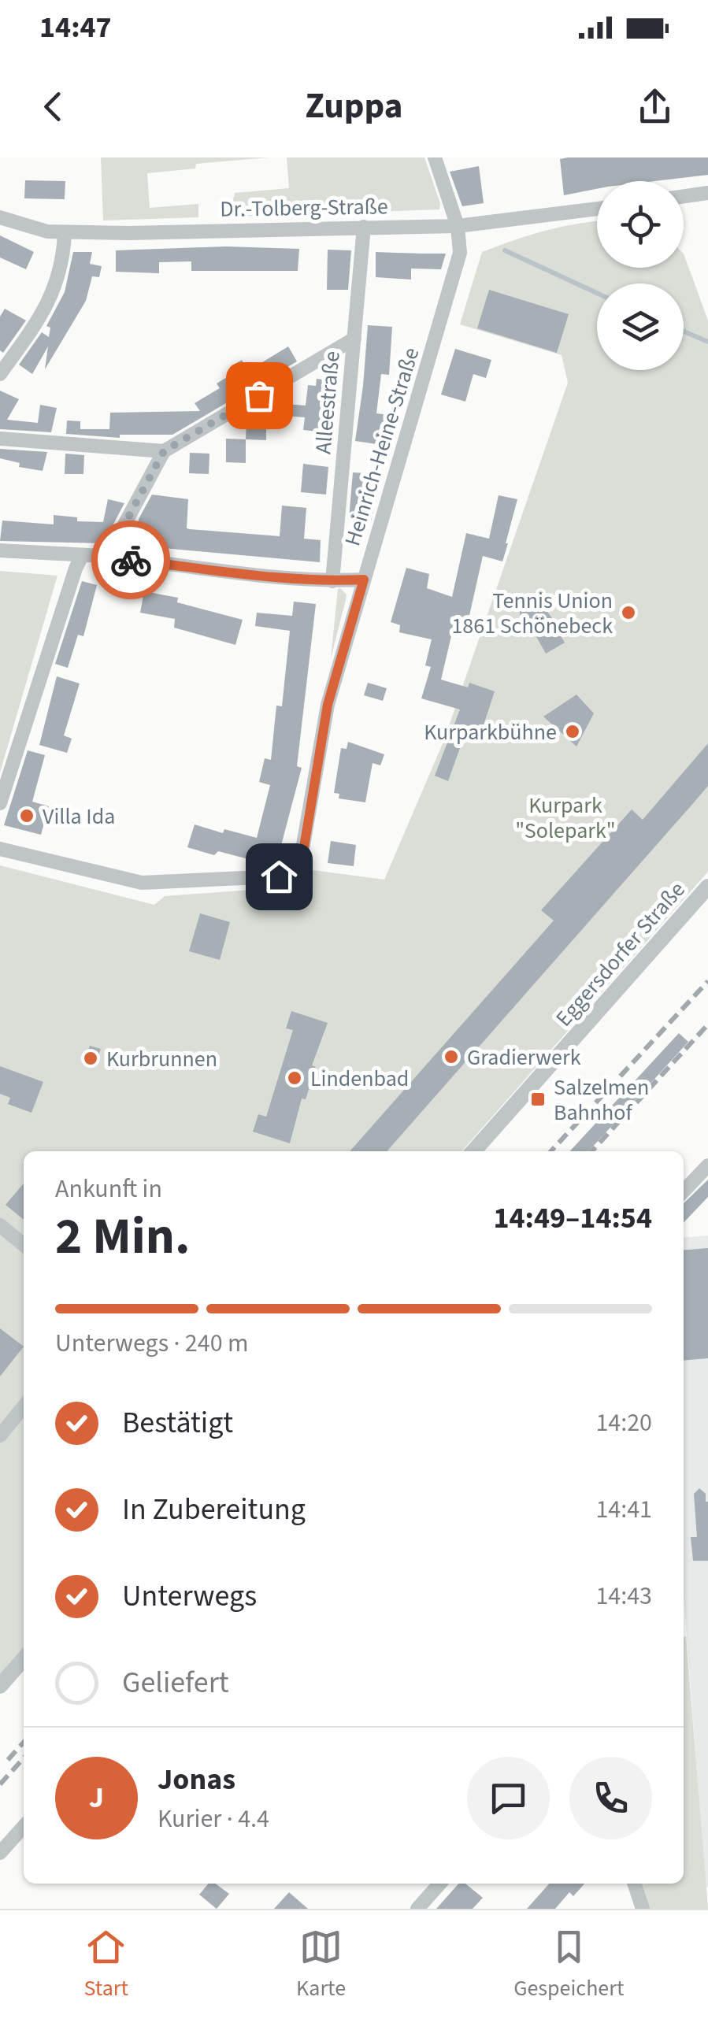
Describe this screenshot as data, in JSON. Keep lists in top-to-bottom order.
{
  "streets": {
    "street": [
      "Dr.-Tolberg-Straße",
      "Alleestraße",
      "Heinrich-Heine-Straße",
      "Eggersdorfer Straße"
    ]
  },
  "crossings": [
    ["Dr.-Tolberg-Straße", "Alleestraße"],
    ["Dr.-Tolberg-Straße", "Heinrich-Heine-Straße"]
  ],
  "parks": ["Kurpark \"Solepark\""],
  "places": {
    "other": [
      "Tennis Union 1861 Schönebeck",
      "Kurparkbühne",
      "Villa Ida",
      "Gradierwerk",
      "Kurbrunnen",
      "Lindenbad"
    ],
    "transit": ["Salzelmen Bahnhof"]
  },
  "page": {
    "status": "14:47",
    "header": "Zuppa",
    "heading": ["2 Min.", "Ankunft in", "14:49–14:54"],
    "panel": ["Jonas", "Kurier · 4.4"],
    "bar": "Unterwegs · 240 m",
    "list": [
      ["Bestätigt", "14:20"],
      ["In Zubereitung", "14:41"],
      ["Unterwegs", "14:43"],
      "Geliefert"
    ],
    "round": "J",
    "tabs": ["Start", "Karte", "Gespeichert"]
  }
}
